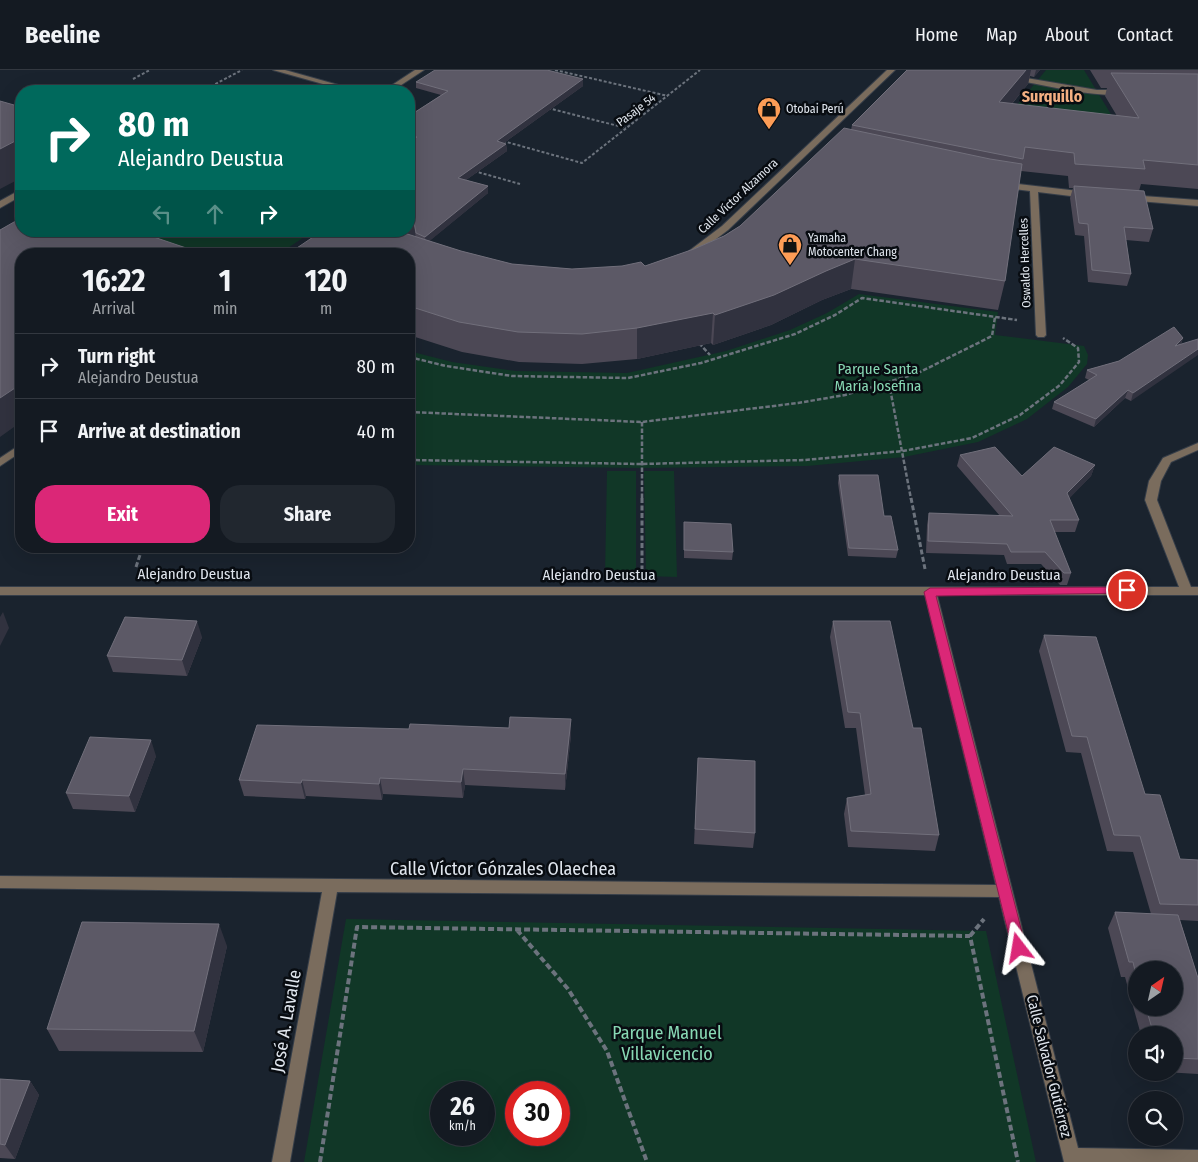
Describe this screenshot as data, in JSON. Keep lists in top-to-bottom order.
{
  "streets": {
    "street": [
      "Calle Víctor Alzamora",
      "Oswaldo Hercelles",
      "Alejandro Deustua",
      "Calle Víctor Gónzales Olaechea",
      "José A. Lavalle",
      "Calle Salvador Gutiérrez"
    ],
    "path": ["Pasaje 54"]
  },
  "crossings": [
    ["Alejandro Deustua", "Calle Salvador Gutiérrez"],
    ["Calle Víctor Gónzales Olaechea", "José A. Lavalle"],
    ["Calle Víctor Gónzales Olaechea", "Calle Salvador Gutiérrez"]
  ],
  "districts": ["Surquillo"],
  "parks": ["Parque Santa María Josefina", "Parque Manuel Villavicencio"],
  "places": {
    "shop": ["Otobai Perú", "Yamaha Motocenter Chang"]
  },
  "north": "top right",
  "page": {
    "header": "Beeline",
    "nav": [
      "Home",
      "Map",
      "About",
      "Contact"
    ],
    "turn": ["80 m", "Alejandro Deustua"],
    "eta": [
      "16:22",
      "Arrival",
      "1",
      "min",
      "120",
      "m"
    ],
    "list": [
      {
        "name": "Turn right",
        "note": "Alejandro Deustua",
        "value": "80 m"
      },
      {
        "name": "Arrive at destination",
        "value": "40 m"
      }
    ],
    "buttons": ["Exit", "Share"],
    "speed": "26 km/h",
    "limit": "30"
  }
}
